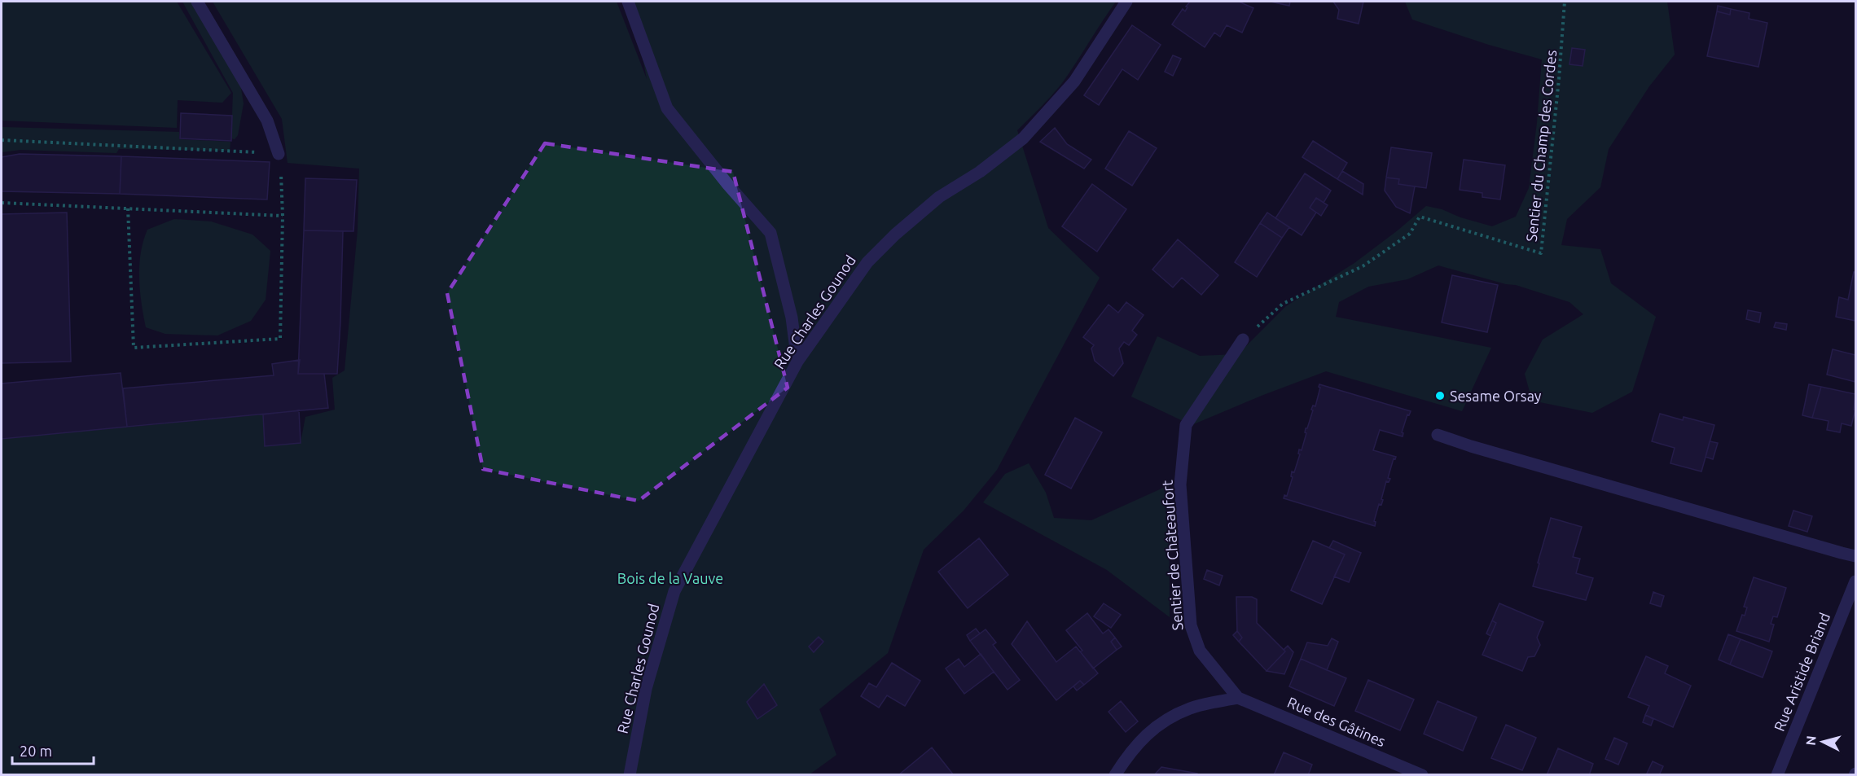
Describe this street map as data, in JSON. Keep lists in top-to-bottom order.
{
  "streets": {
    "street": [
      "Rue Charles Gounod",
      "Sentier de Châteaufort",
      "Rue Aristide Briand",
      "Rue des Gâtines"
    ],
    "path": ["Sentier du Champ des Cordes"]
  },
  "crossings": [
    ["Sentier du Champ des Cordes", "Sentier de Châteaufort"],
    ["Sentier de Châteaufort", "Rue des Gâtines"]
  ],
  "parks": ["Bois de la Vauve"],
  "places": ["Sesame Orsay"],
  "scale_bar": "20 m",
  "north": "left"
}
